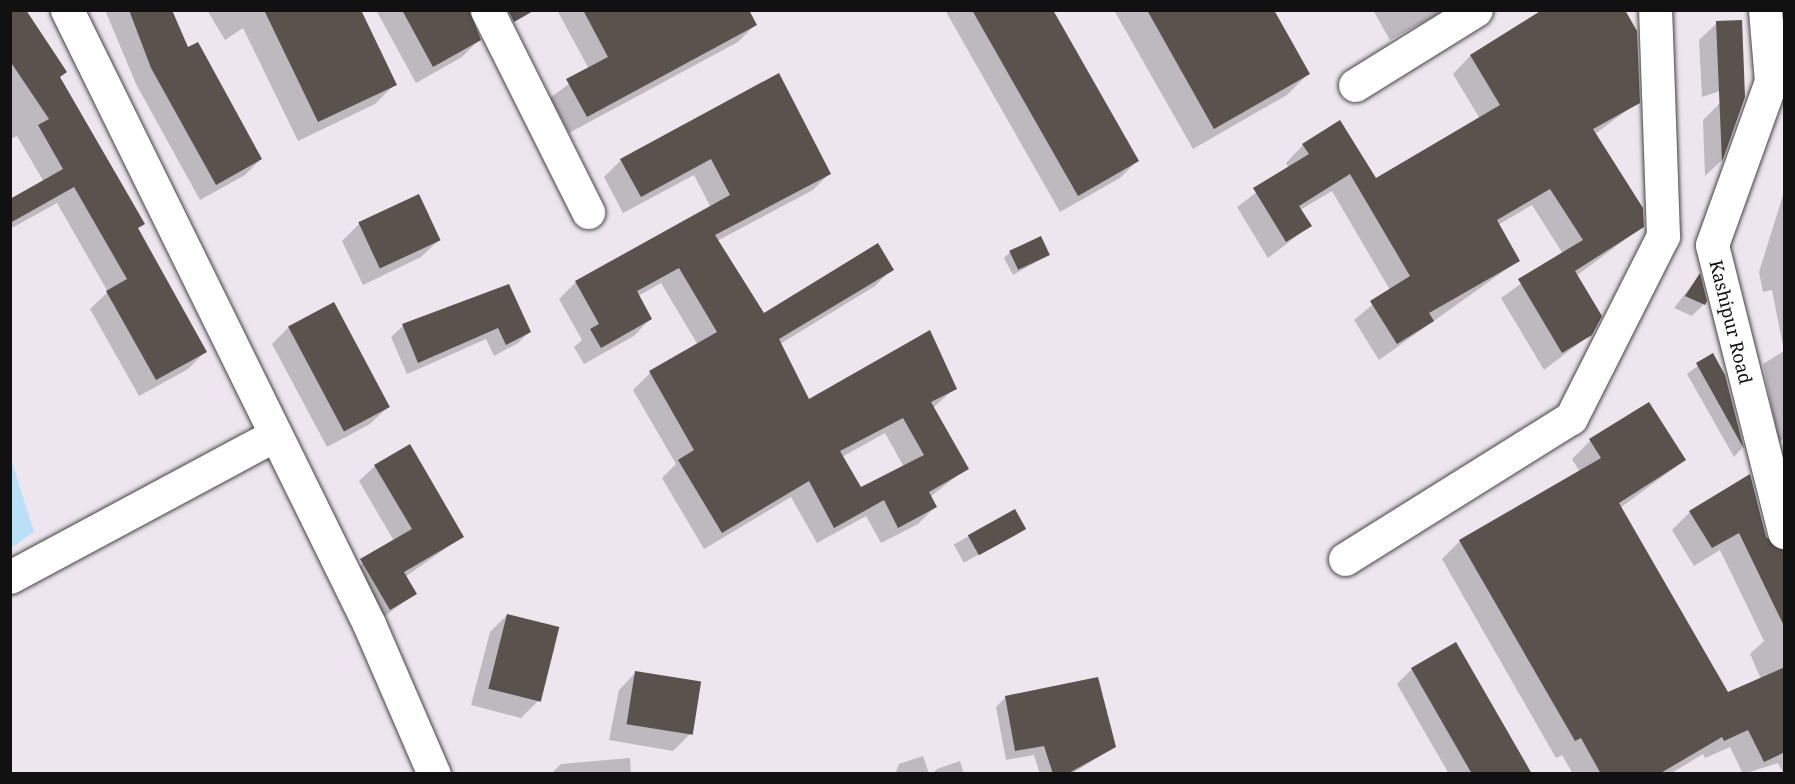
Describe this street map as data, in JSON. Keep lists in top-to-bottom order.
{
  "streets": {
    "street": ["Kashipur Road"]
  }
}
